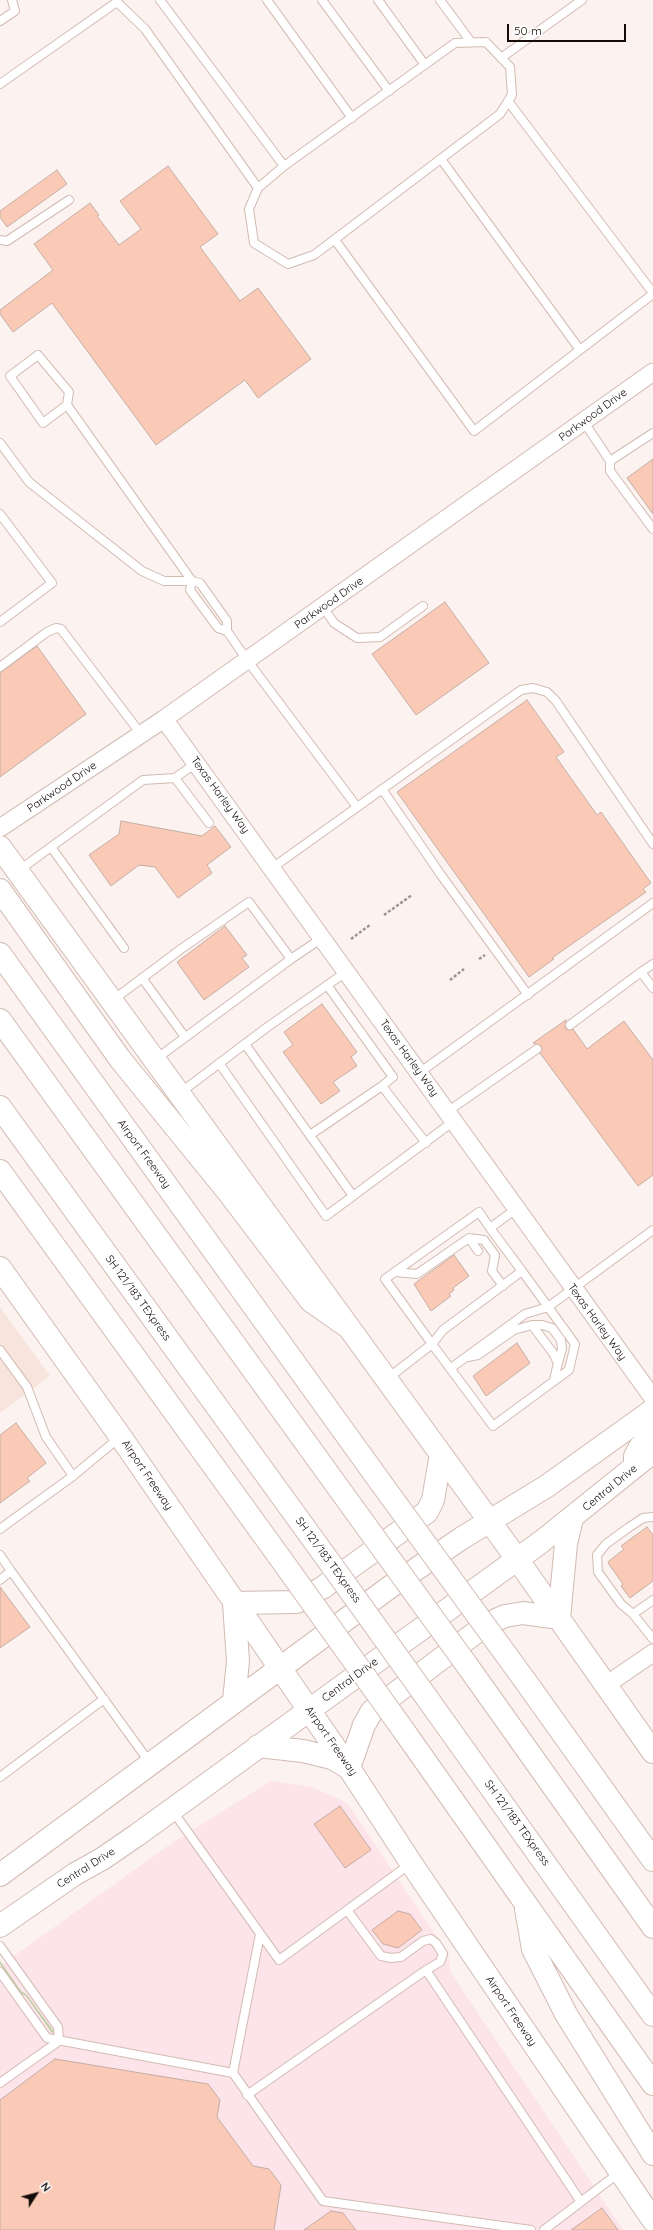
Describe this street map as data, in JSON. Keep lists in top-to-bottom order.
{
  "streets": {
    "main road": ["Airport Freeway", "SH 121/183 TEXpress", "Central Drive"],
    "street": ["Parkwood Drive", "Texas Harley Way"]
  },
  "crossings": [
    ["Parkwood Drive", "Texas Harley Way"],
    ["Airport Freeway", "Central Drive"]
  ],
  "scale_bar": "50 m",
  "north": "top right"
}
